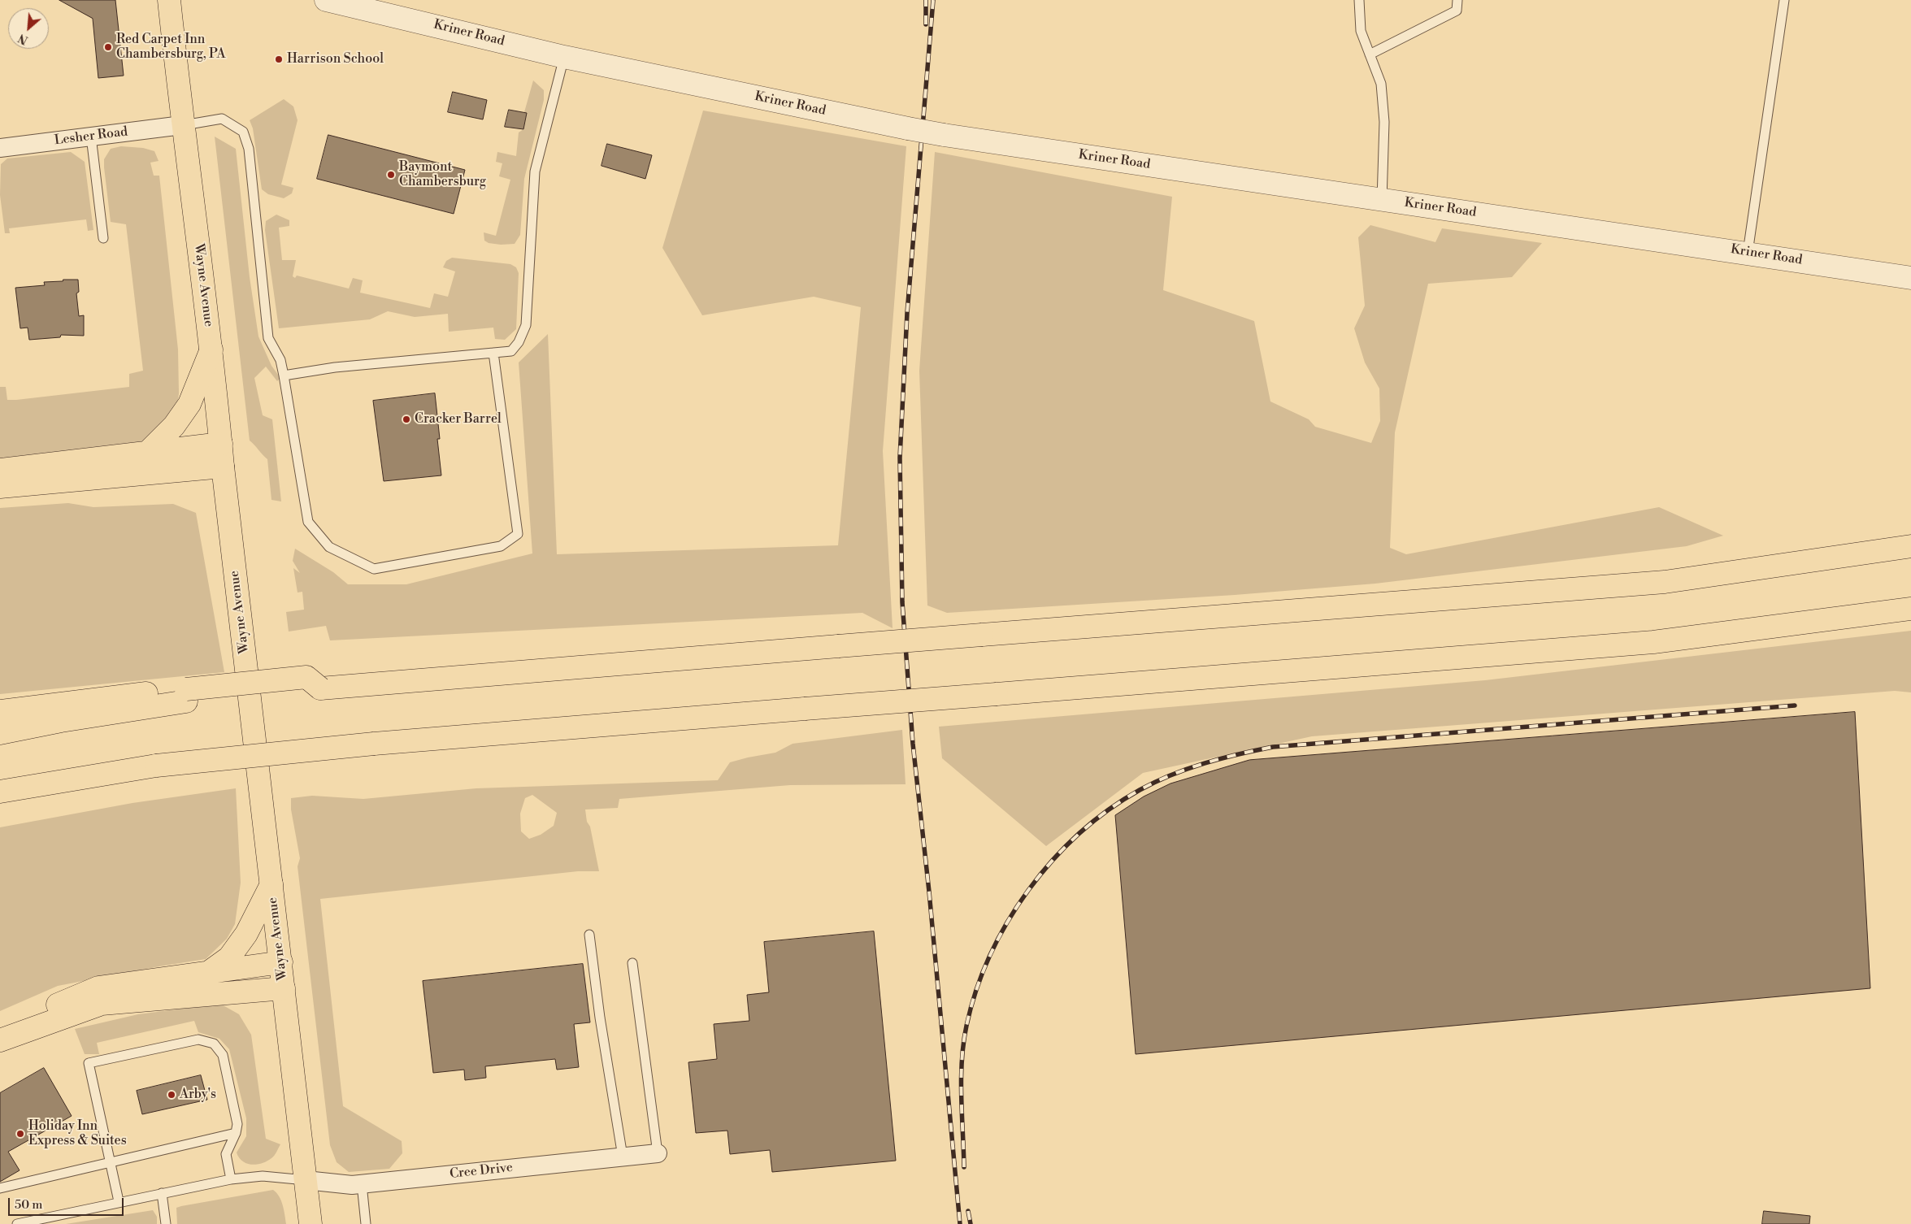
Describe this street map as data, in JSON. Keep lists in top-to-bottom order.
{
  "streets": {
    "main road": ["Wayne Avenue"],
    "street": ["Kriner Road", "Lesher Road", "Cree Drive"]
  },
  "crossings": [
    ["Lesher Road", "Wayne Avenue"],
    ["Wayne Avenue", "Cree Drive"]
  ],
  "places": [
    "Red Carpet Inn Chambersburg, PA",
    "Harrison School",
    "Baymont Chambersburg",
    "Cracker Barrel",
    "Arby's",
    "Holiday Inn Express & Suites"
  ],
  "scale_bar": "50 m",
  "north": "bottom left"
}
